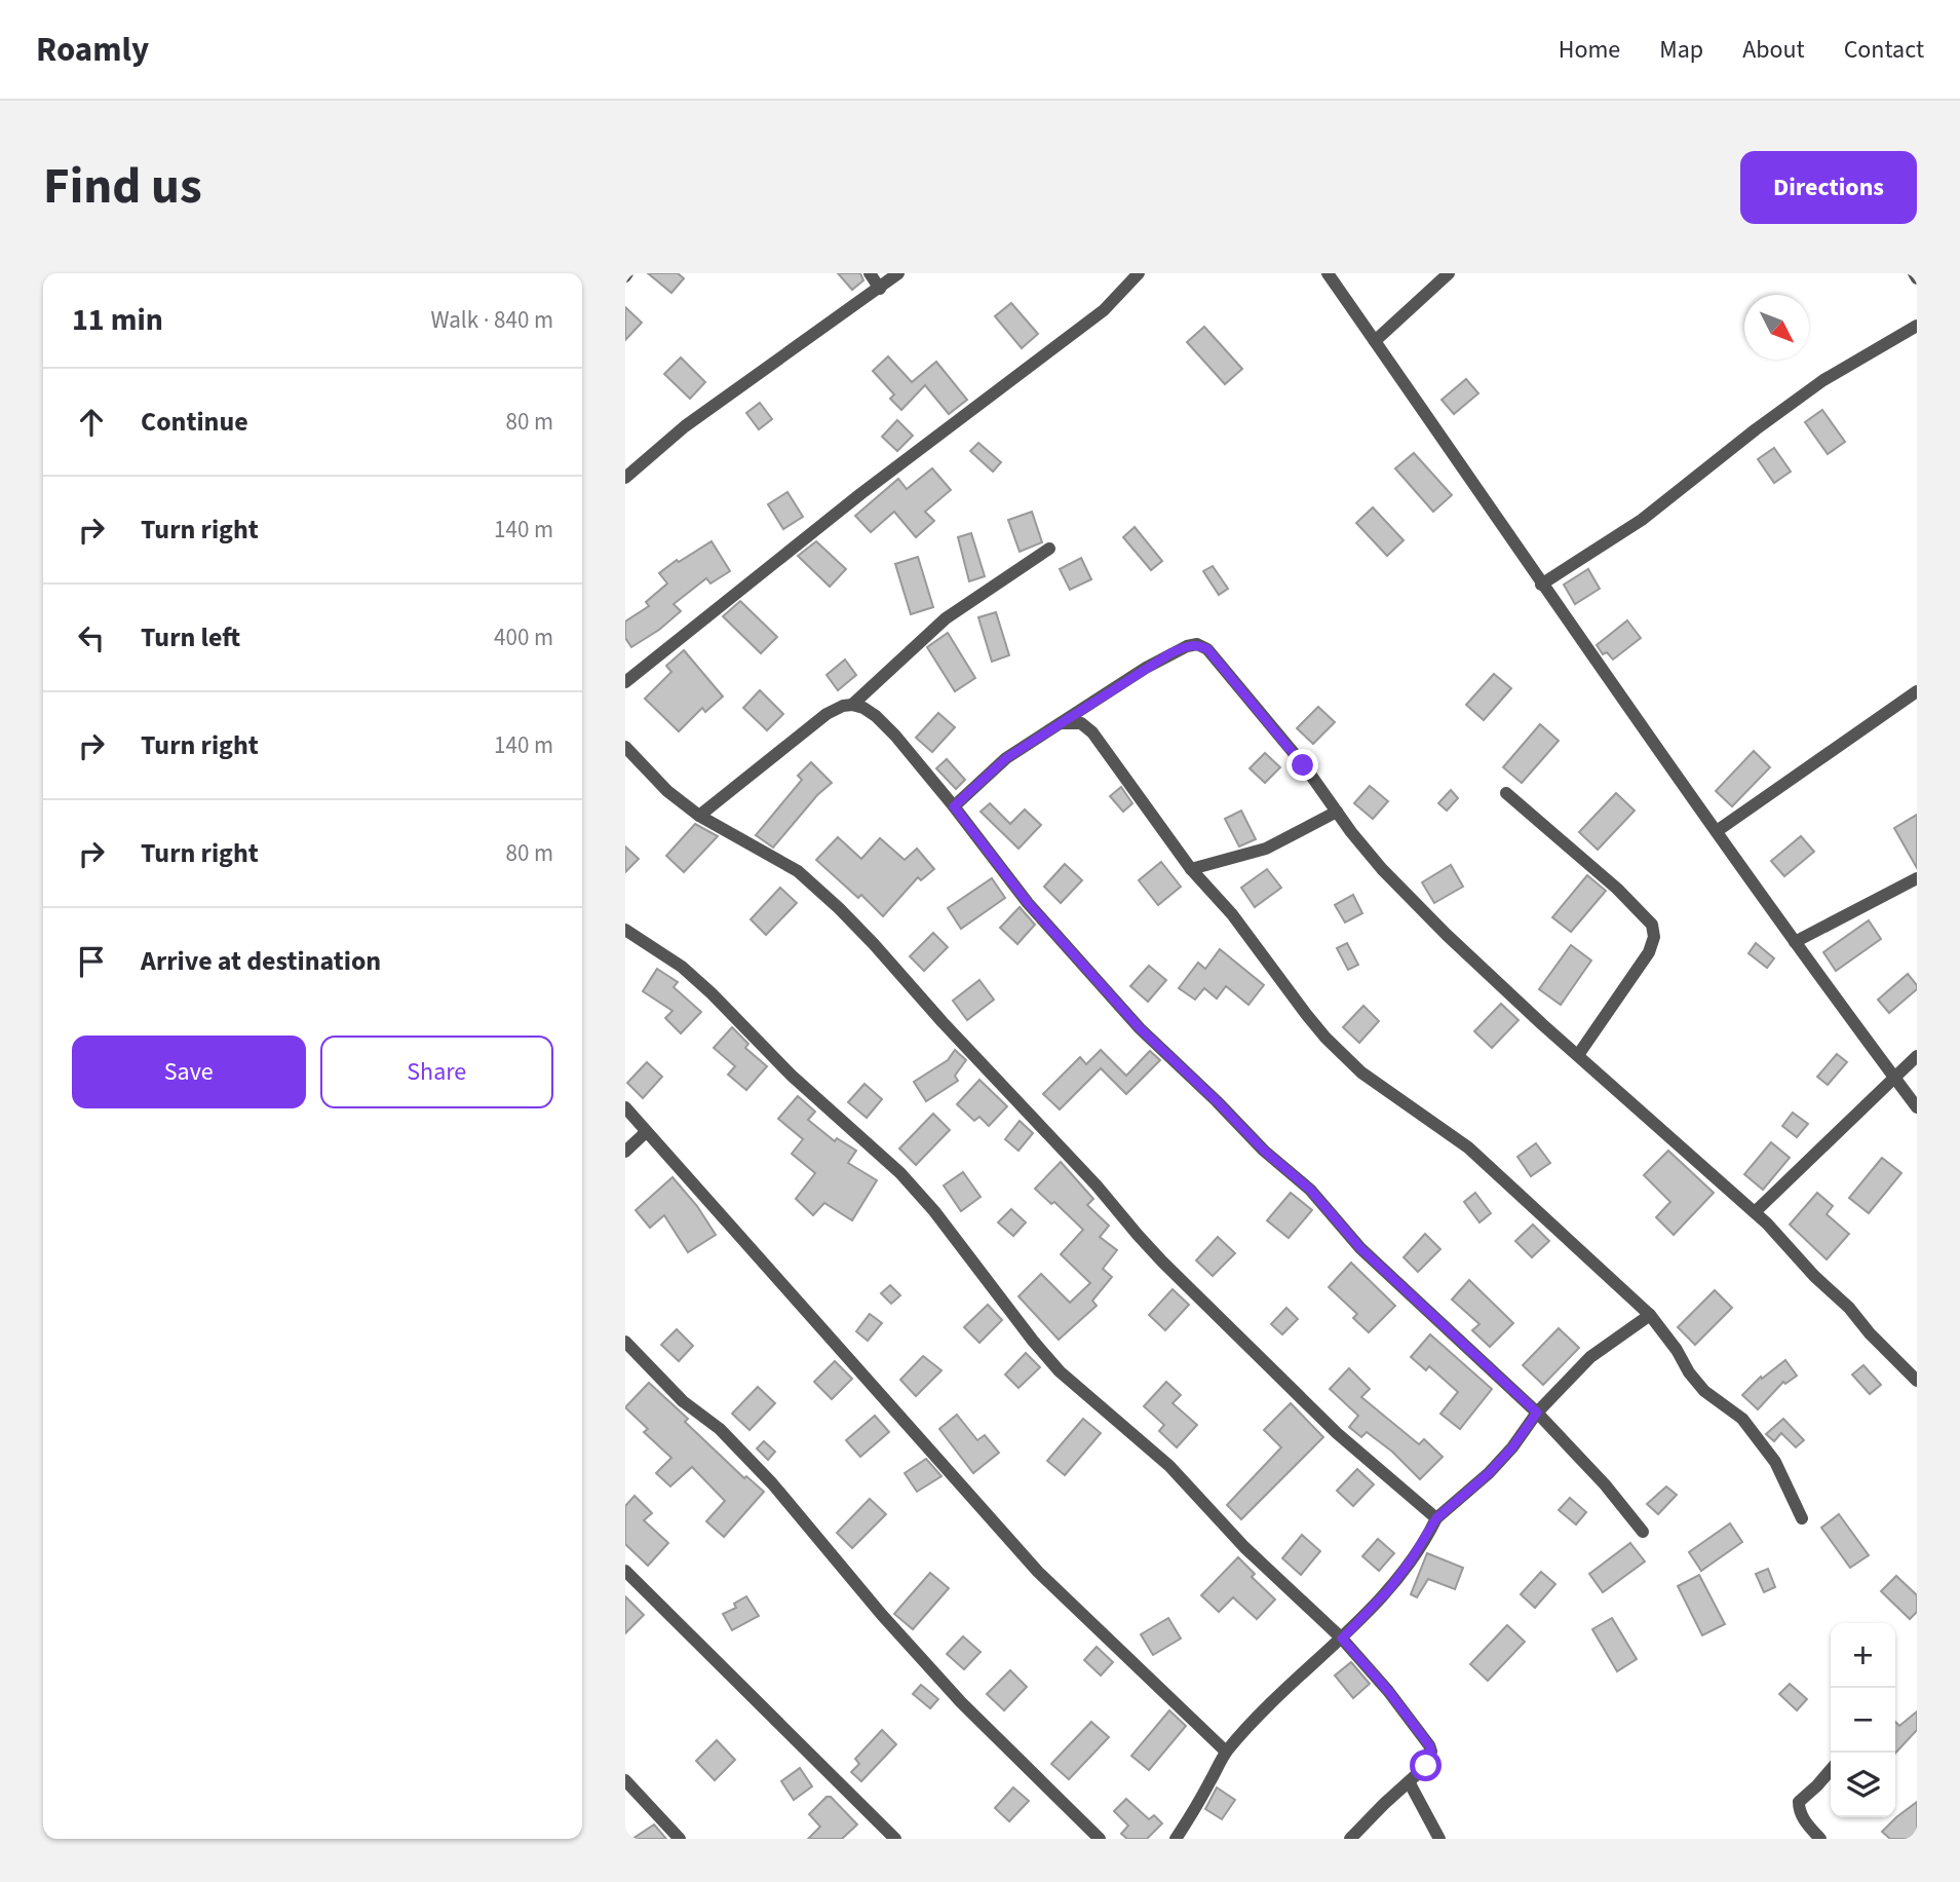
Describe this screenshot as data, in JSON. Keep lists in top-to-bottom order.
{
  "north": "bottom right",
  "page": {
    "header": "Roamly",
    "nav": [
      "Home",
      "Map",
      "About",
      "Contact"
    ],
    "title": "Find us",
    "buttons": [
      "Directions",
      ["Save", "Share"]
    ],
    "heading": ["11 min", "Walk · 840 m"],
    "list": [
      ["Continue", "80 m"],
      ["Turn right", "140 m"],
      ["Turn left", "400 m"],
      ["Turn right", "140 m"],
      ["Turn right", "80 m"],
      "Arrive at destination"
    ],
    "map_buttons": ["+", "−"]
  }
}
